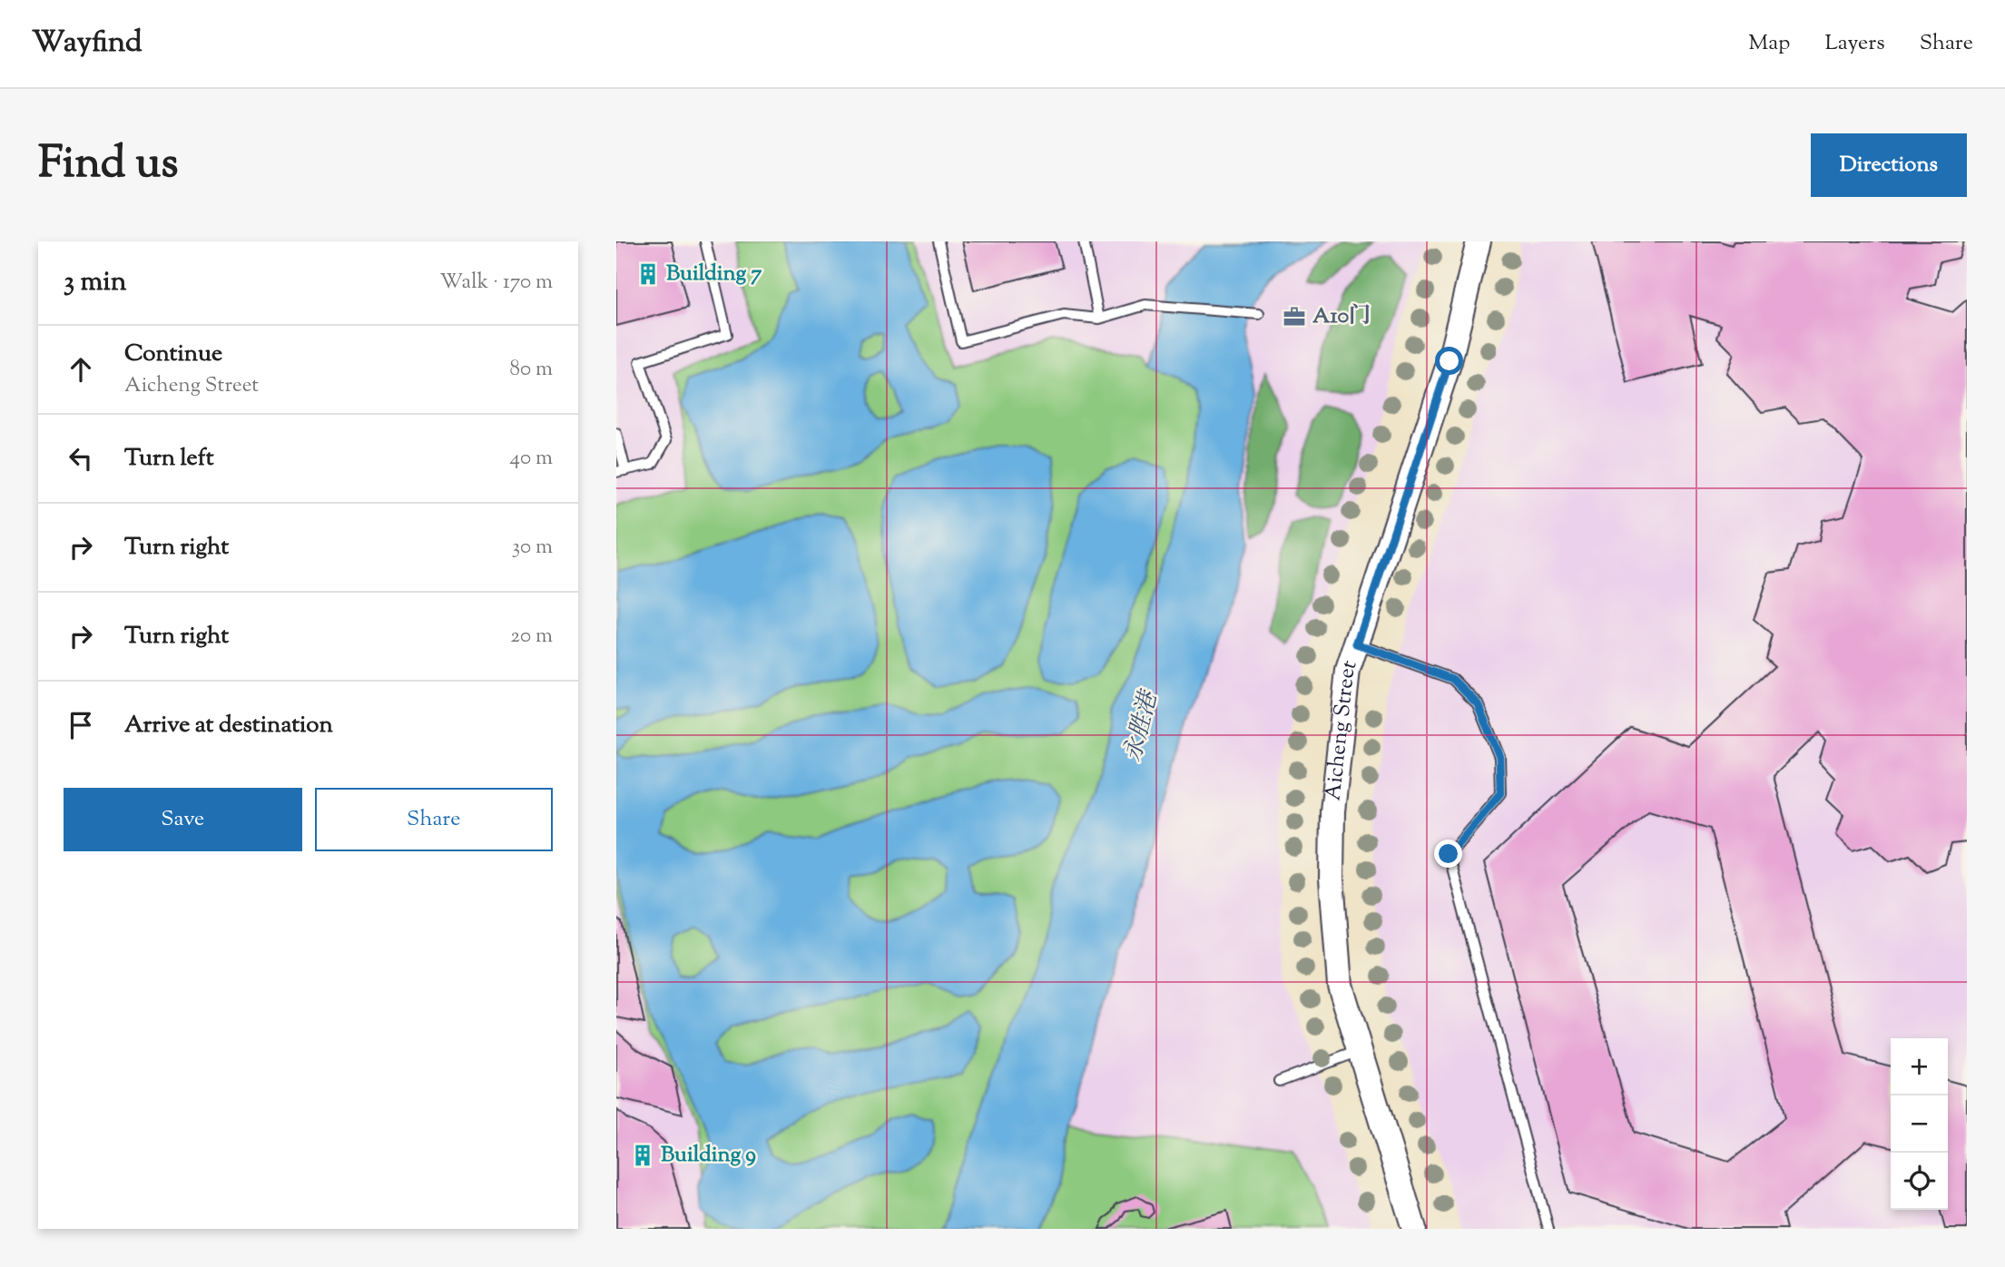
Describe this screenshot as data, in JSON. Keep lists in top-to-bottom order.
{
  "streets": {
    "street": ["Aicheng Street"]
  },
  "water": ["永胜港"],
  "places": {
    "building": ["Building 7", "Building 9"],
    "office": ["A10门"]
  },
  "page": {
    "header": "Wayfind",
    "nav": ["Map", "Layers", "Share"],
    "title": "Find us",
    "buttons": [
      "Directions",
      ["Save", "Share"]
    ],
    "heading": ["3 min", "Walk · 170 m"],
    "list": [
      ["Continue", "Aicheng Street", "80 m"],
      ["Turn left", "40 m"],
      ["Turn right", "30 m"],
      ["Turn right", "20 m"],
      "Arrive at destination"
    ],
    "map_buttons": ["+", "−"]
  }
}
